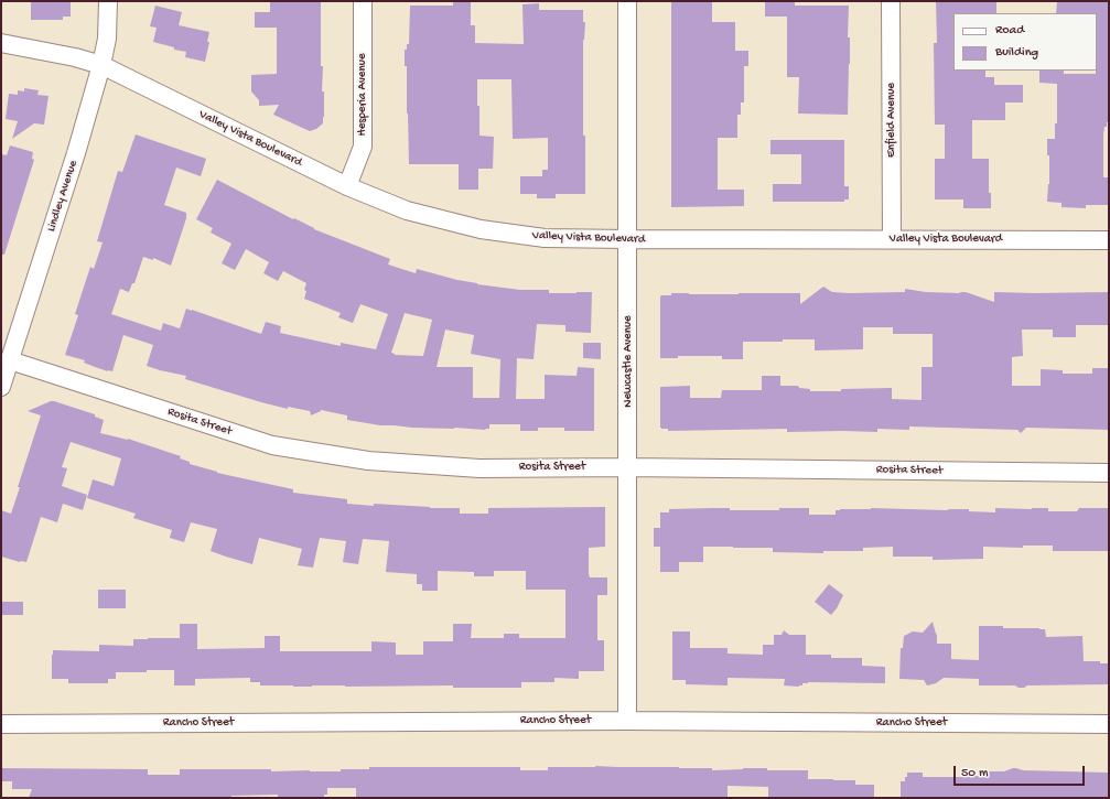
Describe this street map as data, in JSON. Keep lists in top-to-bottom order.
{
  "streets": {
    "street": [
      "Hesperia Avenue",
      "Enfield Avenue",
      "Valley Vista Boulevard",
      "Lindley Avenue",
      "Newcastle Avenue",
      "Rosita Street",
      "Rancho Street"
    ]
  },
  "crossings": [
    ["Hesperia Avenue", "Valley Vista Boulevard"],
    ["Enfield Avenue", "Valley Vista Boulevard"],
    ["Valley Vista Boulevard", "Lindley Avenue"],
    ["Valley Vista Boulevard", "Newcastle Avenue"],
    ["Lindley Avenue", "Rosita Street"],
    ["Newcastle Avenue", "Rosita Street"],
    ["Newcastle Avenue", "Rancho Street"]
  ],
  "legend": ["Road", "Building"],
  "scale_bar": "50 m"
}
